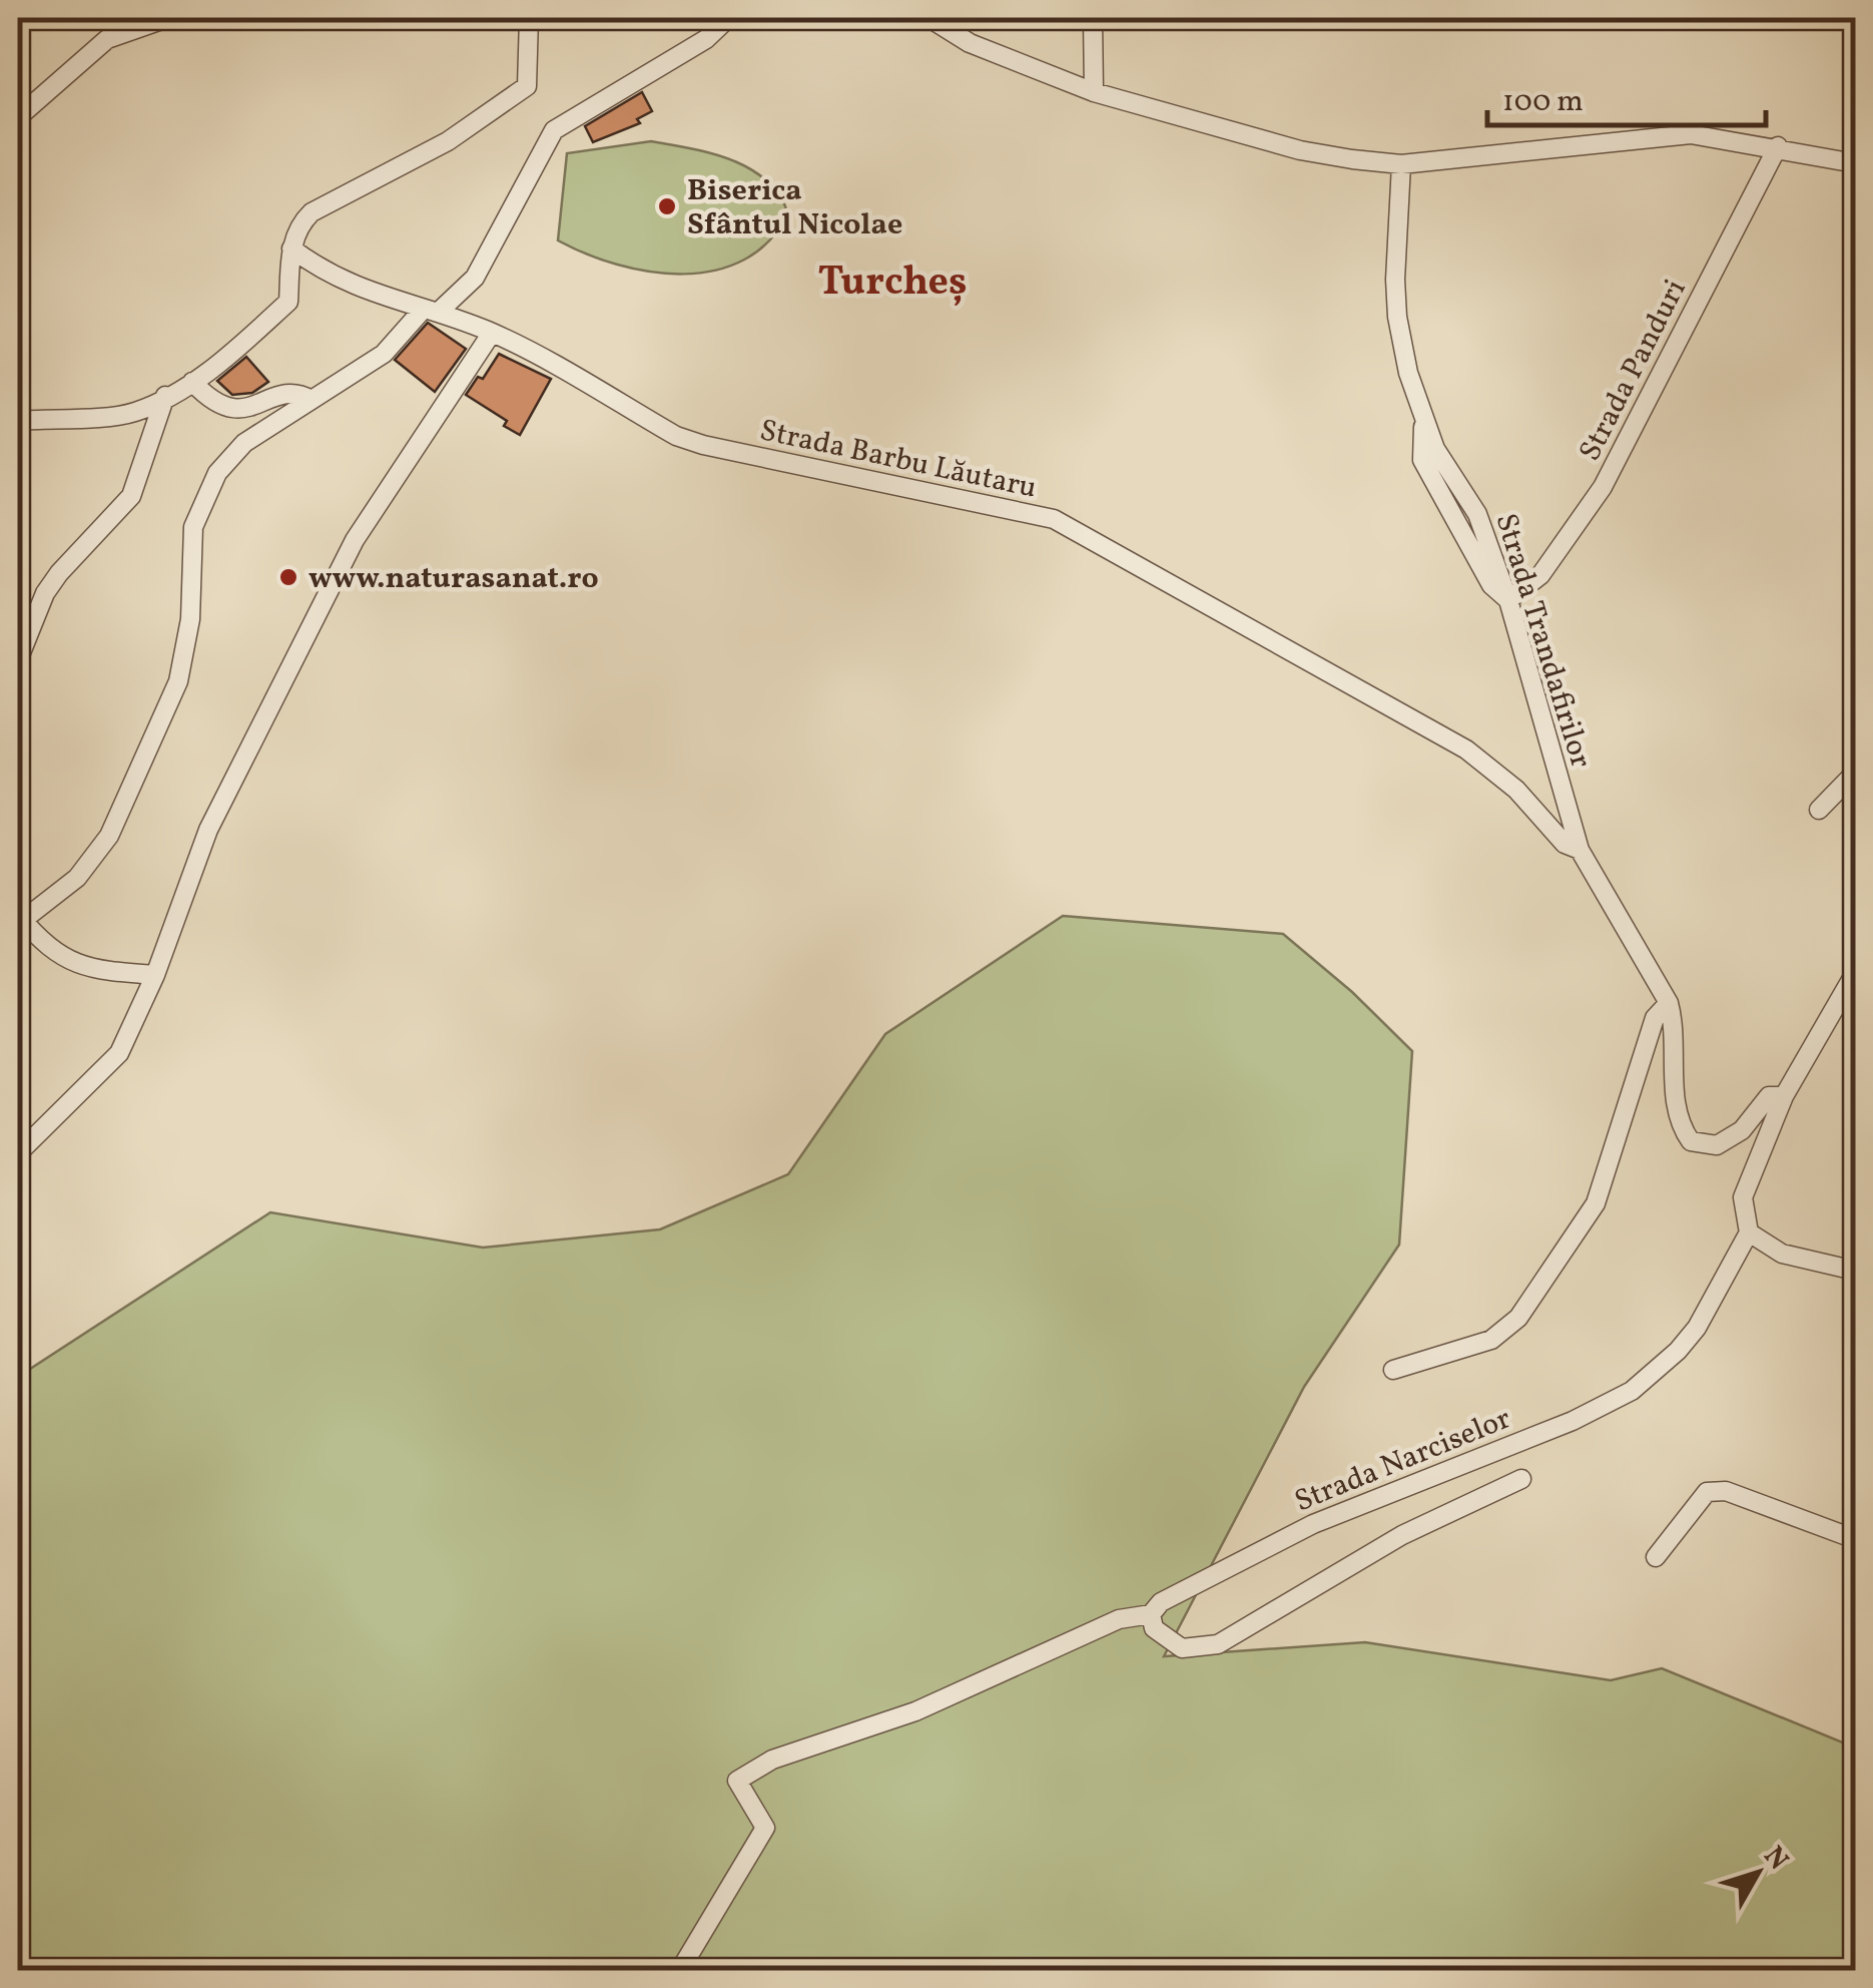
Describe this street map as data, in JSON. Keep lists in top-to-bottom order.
{
  "streets": {
    "street": [
      "Strada Panduri",
      "Strada Barbu Lăutaru",
      "Strada Trandafirilor",
      "Strada Narciselor"
    ]
  },
  "crossings": [
    ["Strada Panduri", "Strada Trandafirilor"],
    ["Strada Barbu Lăutaru", "Strada Trandafirilor"],
    ["Strada Trandafirilor", "Strada Narciselor"]
  ],
  "districts": ["Turcheș"],
  "places": ["Biserica Sfântul Nicolae", "www.naturasanat.ro"],
  "scale_bar": "100 m",
  "north": "top right"
}
